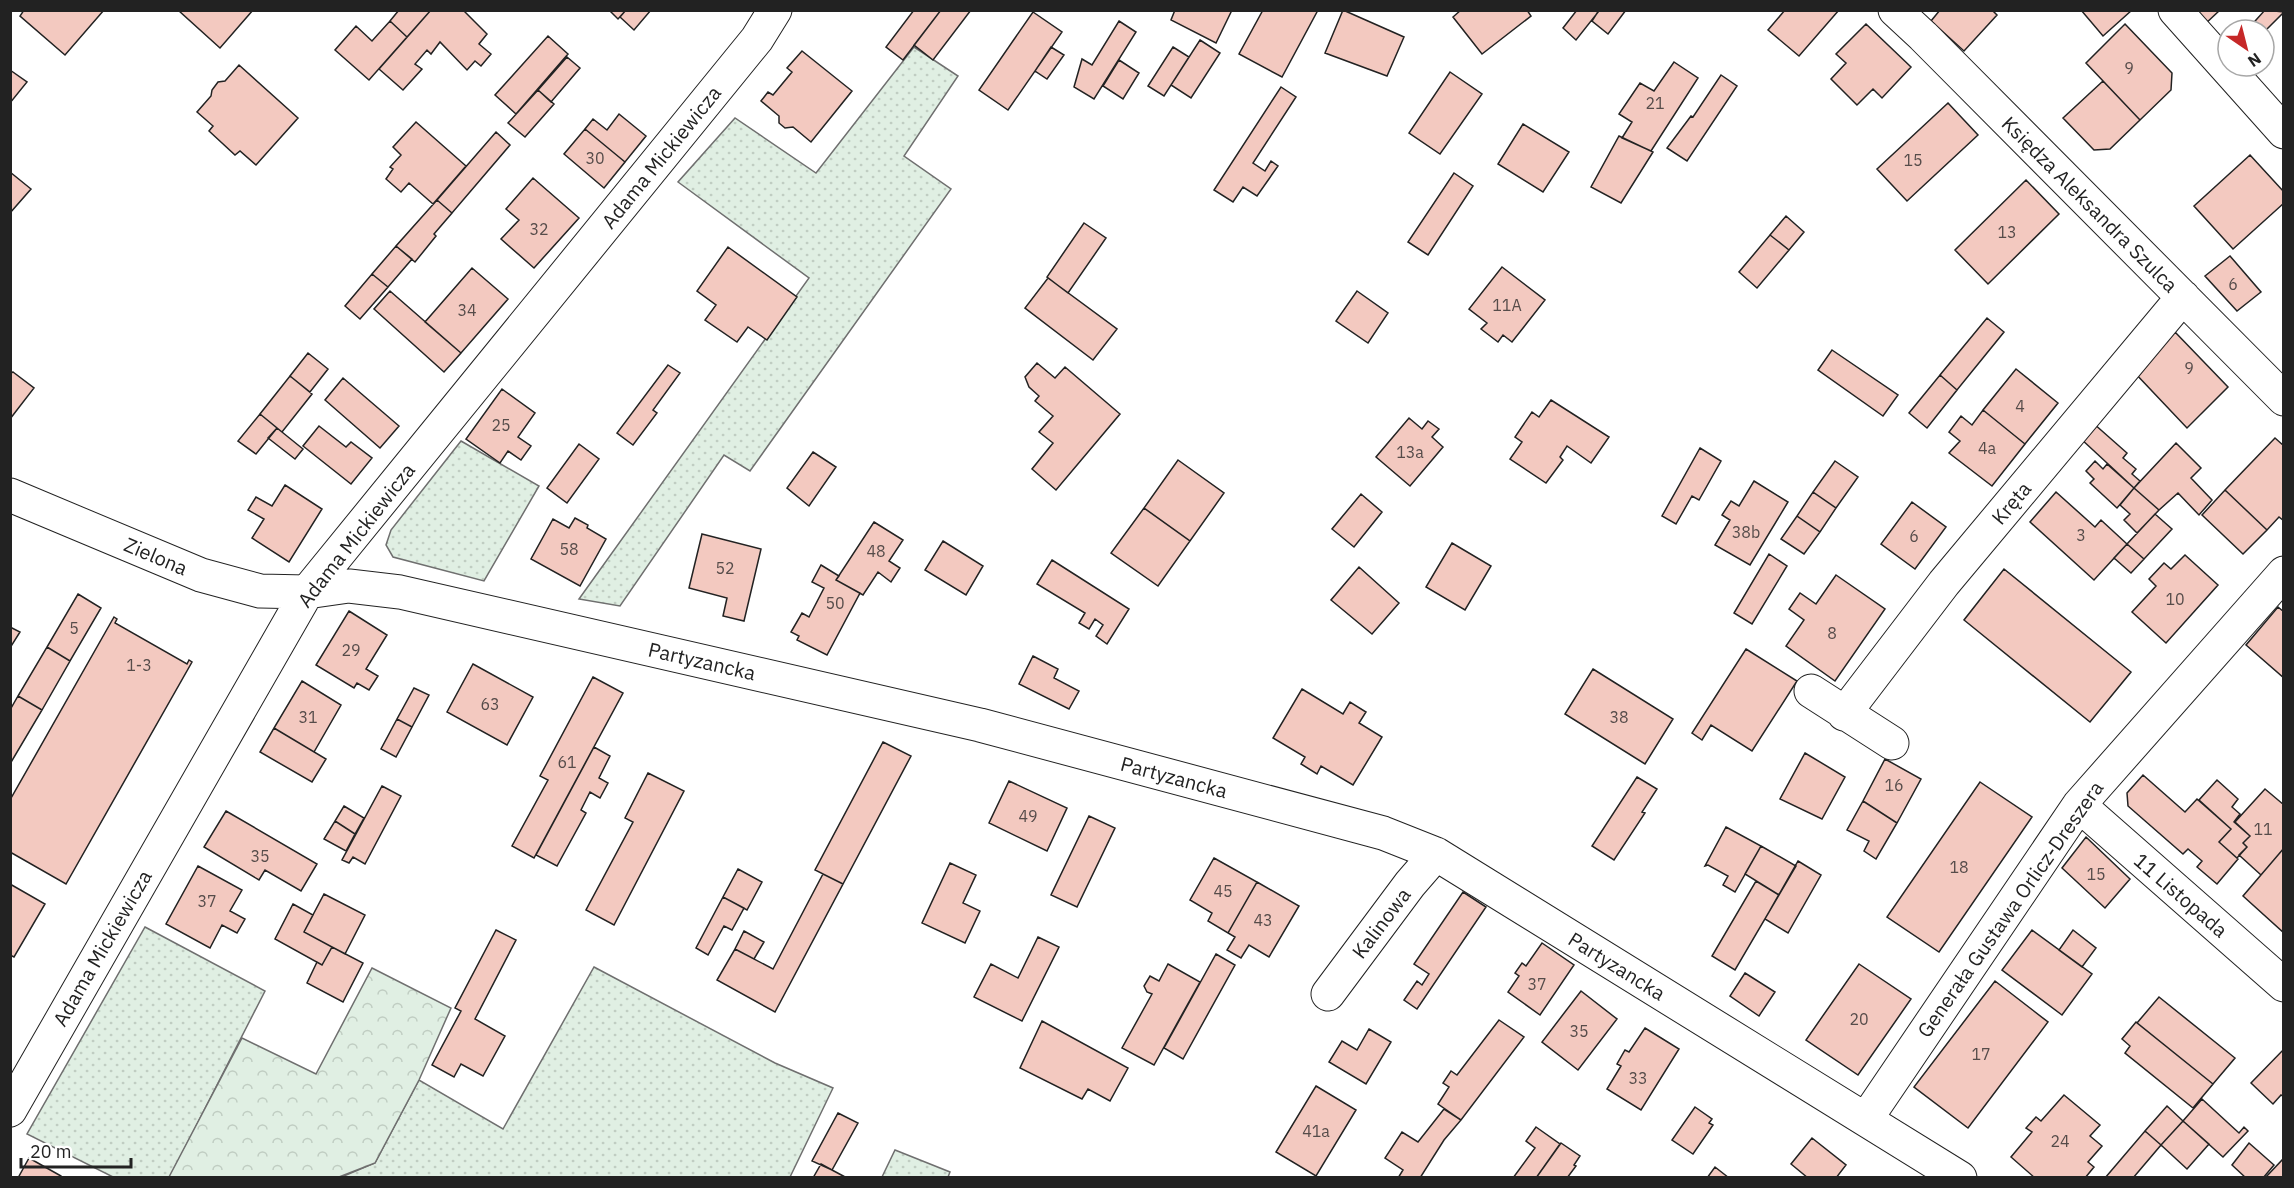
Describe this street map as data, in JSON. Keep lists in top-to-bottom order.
{
  "streets": {
    "street": [
      "Adama Mickiewicza",
      "Księdza Aleksandra Szulca",
      "Kręta",
      "Zielona",
      "Partyzancka",
      "11 Listopada",
      "Generała Gustawa Orlicz-Dreszera",
      "Kalinowa"
    ]
  },
  "crossings": [
    ["Adama Mickiewicza", "Zielona"],
    ["Adama Mickiewicza", "Partyzancka"],
    ["Księdza Aleksandra Szulca", "Kręta"],
    ["Zielona", "Partyzancka"],
    ["Partyzancka", "Generała Gustawa Orlicz-Dreszera"],
    ["Partyzancka", "Kalinowa"],
    ["11 Listopada", "Generała Gustawa Orlicz-Dreszera"]
  ],
  "house_numbers": [
    "9",
    "21",
    "30",
    "15",
    "32",
    "13",
    "6",
    "11A",
    "34",
    "9",
    "4",
    "25",
    "4a",
    "13a",
    "38b",
    "3",
    "6",
    "58",
    "48",
    "52",
    "10",
    "50",
    "5",
    "8",
    "29",
    "1-3",
    "63",
    "31",
    "38",
    "61",
    "16",
    "49",
    "11",
    "35",
    "18",
    "15",
    "45",
    "37",
    "43",
    "37",
    "20",
    "35",
    "17",
    "33",
    "41a",
    "24"
  ],
  "scale_bar": "20 m",
  "north": "bottom right"
}
